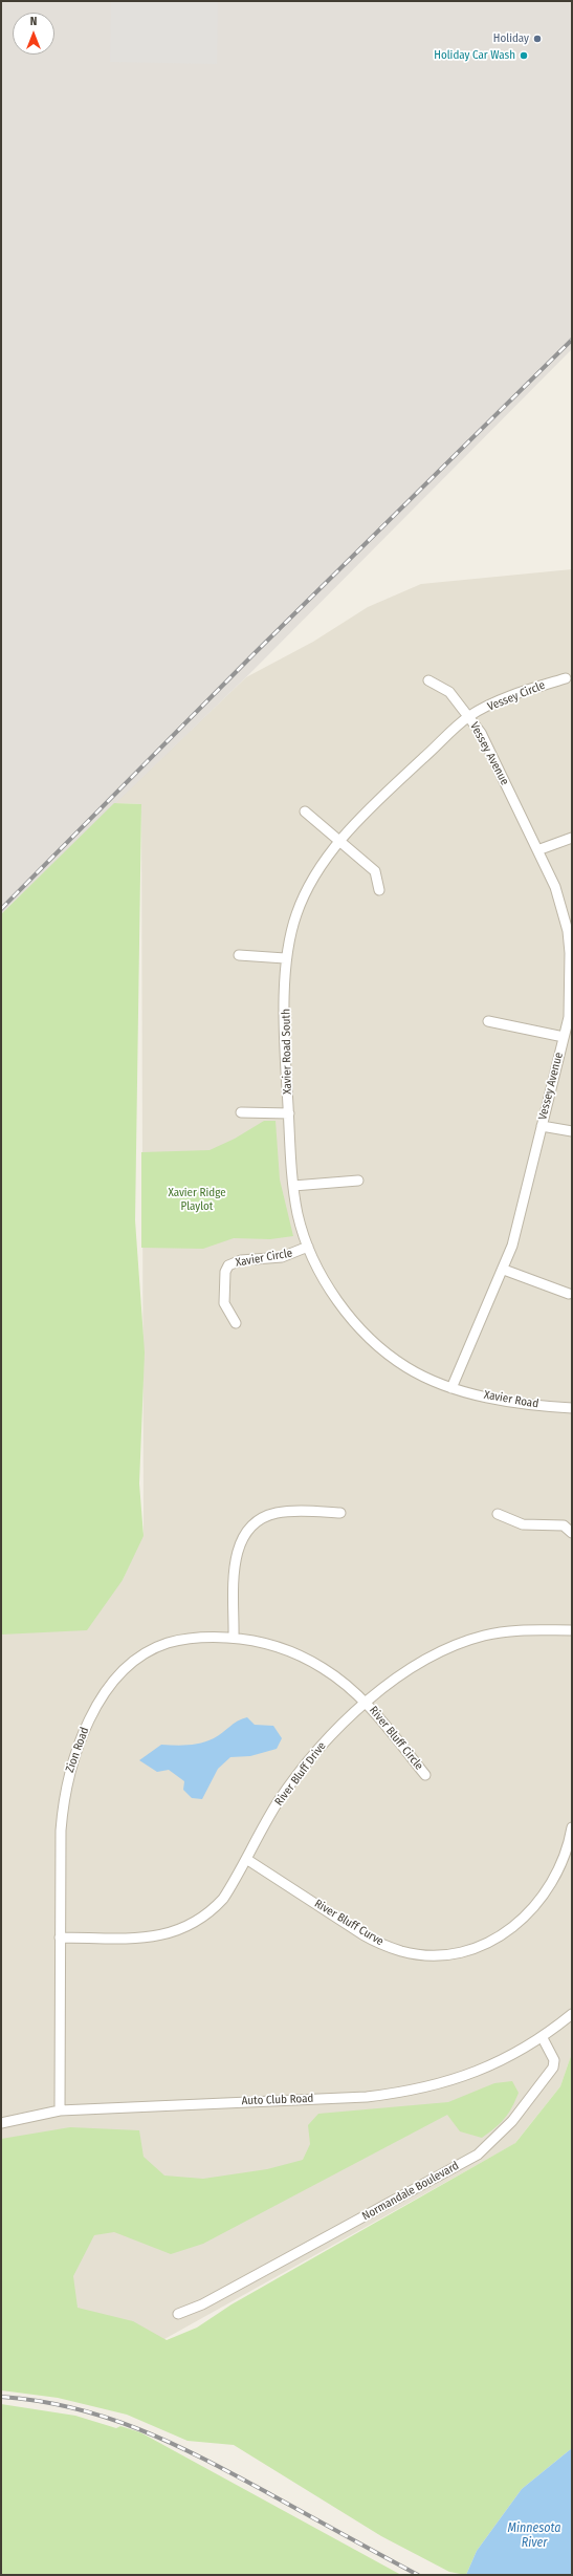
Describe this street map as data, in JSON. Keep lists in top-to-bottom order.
{
  "streets": {
    "street": [
      "Vessey Circle",
      "Vessey Avenue",
      "Xavier Road South",
      "Xavier Circle",
      "Xavier Road",
      "River Bluff Circle",
      "Zion Road",
      "River Bluff Drive",
      "River Bluff Curve",
      "Auto Club Road",
      "Normandale Boulevard"
    ]
  },
  "crossings": [
    ["Vessey Circle", "Vessey Avenue"],
    ["Vessey Circle", "Xavier Road South"],
    ["Vessey Avenue", "Xavier Road South"],
    ["Vessey Avenue", "Xavier Road"],
    ["Xavier Road South", "Xavier Circle"],
    ["Xavier Road South", "Xavier Road"],
    ["River Bluff Circle", "Zion Road"],
    ["River Bluff Circle", "River Bluff Drive"],
    ["Zion Road", "River Bluff Drive"],
    ["Zion Road", "Auto Club Road"],
    ["River Bluff Drive", "River Bluff Curve"],
    ["Auto Club Road", "Normandale Boulevard"]
  ],
  "water": ["Minnesota River"],
  "parks": ["Xavier Ridge Playlot"],
  "places": ["Holiday", "Holiday Car Wash"],
  "north": "top"
}
